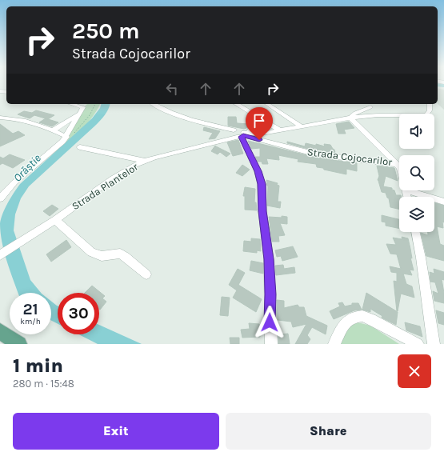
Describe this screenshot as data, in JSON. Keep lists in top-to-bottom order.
{
  "streets": {
    "street": ["Strada Cojocarilor", "Strada Plantelor"]
  },
  "crossings": [
    ["Strada Cojocarilor", "Strada Plantelor"]
  ],
  "water": ["Orăștie"],
  "page": {
    "turn": ["250 m", "Strada Cojocarilor"],
    "speed": "21 km/h",
    "limit": "30",
    "heading": ["1 min", "280 m · 15:48"],
    "buttons": ["Exit", "Share"]
  }
}
